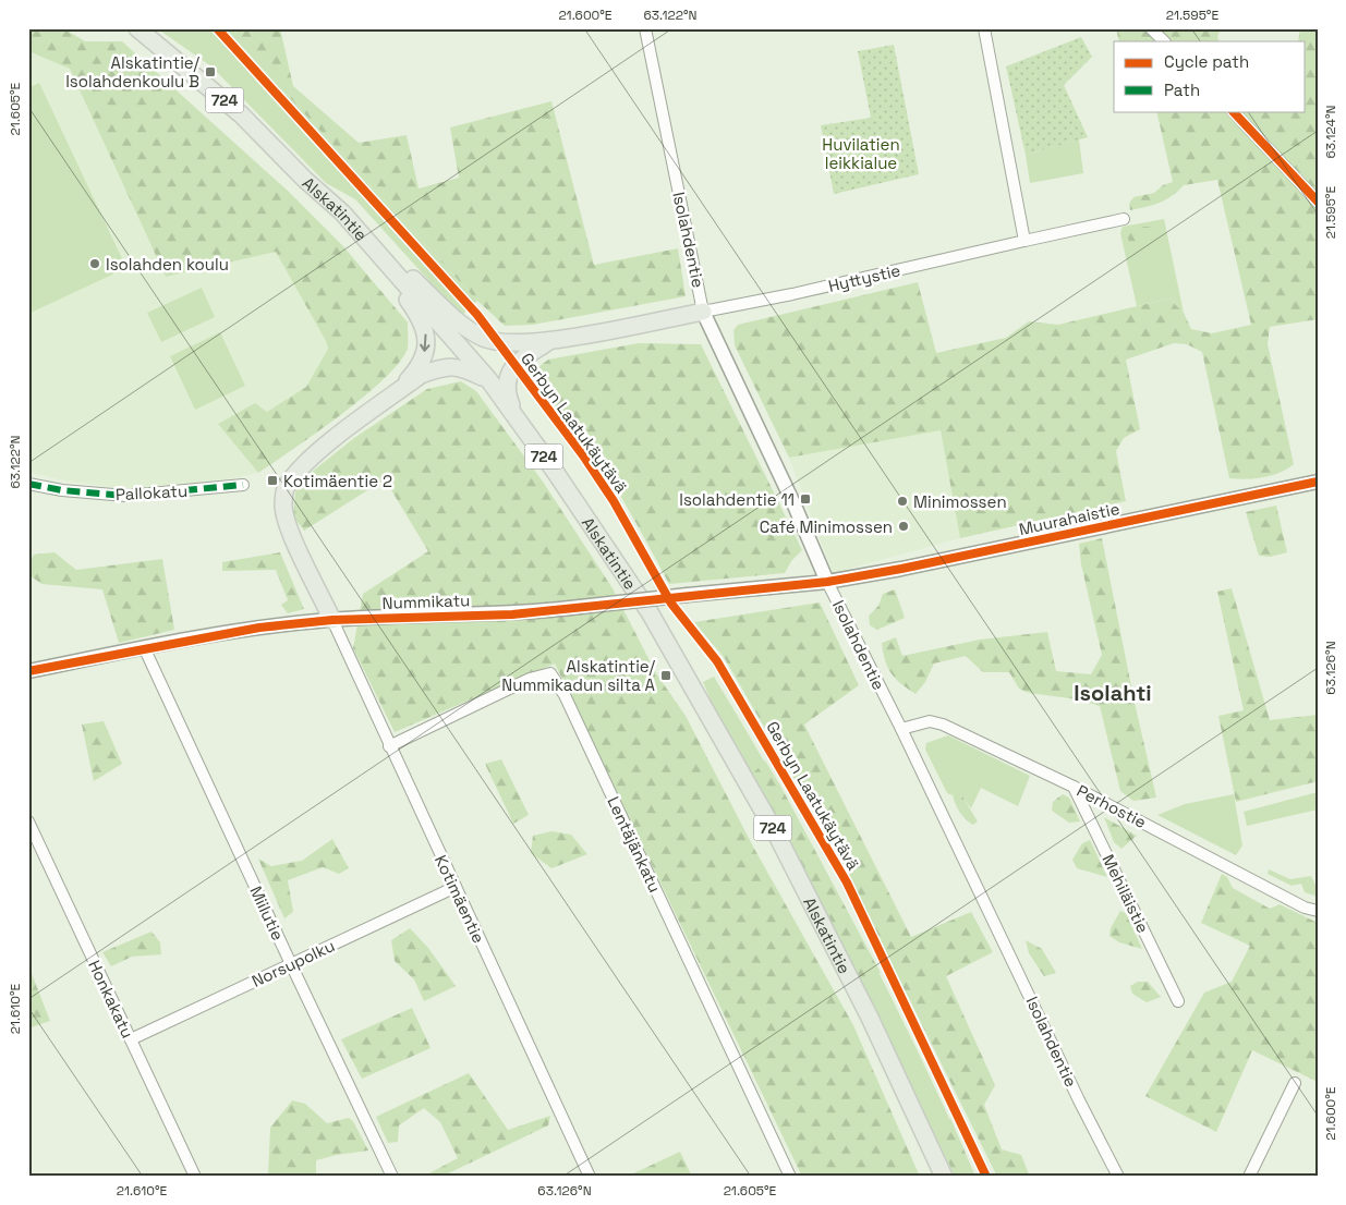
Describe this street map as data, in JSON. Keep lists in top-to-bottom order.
{
  "streets": {
    "main road": ["724", "Alskatintie"],
    "street": [
      "Isolahdentie",
      "Hyttystie",
      "Pallokatu",
      "Muurahaistie",
      "Nummikatu",
      "Perhostie",
      "Lentäjänkatu",
      "Mehiläistie",
      "Kotimäentie",
      "Miilutie",
      "Norsupolku",
      "Honkakatu"
    ],
    "cycle path": ["Gerbyn Laatukäytävä"]
  },
  "crossings": [
    ["Isolahdentie", "Hyttystie"],
    ["Isolahdentie", "Muurahaistie"],
    ["Isolahdentie", "Nummikatu"],
    ["Isolahdentie", "Perhostie"],
    ["Muurahaistie", "Nummikatu"],
    ["Nummikatu", "Kotimäentie"],
    ["Nummikatu", "Miilutie"],
    ["Perhostie", "Mehiläistie"],
    ["Lentäjänkatu", "Kotimäentie"],
    ["Kotimäentie", "Norsupolku"],
    ["Miilutie", "Norsupolku"],
    ["Norsupolku", "Honkakatu"]
  ],
  "districts": ["Isolahti"],
  "parks": ["Huvilatien leikkialue"],
  "places": {
    "transit": [
      "Alskatintie/ Isolahdenkoulu B",
      "Kotimäentie 2",
      "Isolahdentie 11",
      "Alskatintie/ Nummikadun silta A"
    ],
    "other": ["Isolahden koulu", "Minimossen", "Café Minimossen"]
  },
  "legend": ["Cycle path", "Path"],
  "coordinates": [
    "21.600°E",
    "63.122°N",
    "21.595°E",
    "21.605°E",
    "63.124°N",
    "63.126°N",
    "21.610°E"
  ]
}
